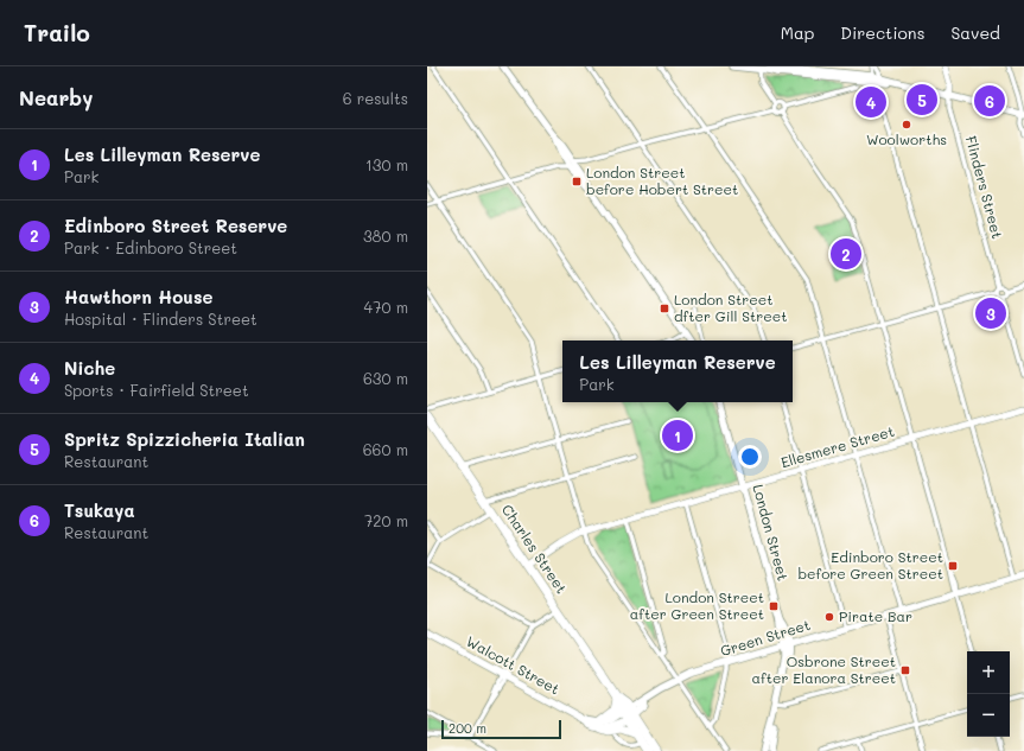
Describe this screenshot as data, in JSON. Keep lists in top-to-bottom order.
{
  "streets": {
    "highway": ["Charles Street"],
    "main road": ["London Street", "Green Street", "Walcott Street"],
    "street": ["Flinders Street", "Ellesmere Street"]
  },
  "crossings": [
    ["Ellesmere Street", "London Street"],
    ["Ellesmere Street", "Charles Street"],
    ["London Street", "Green Street"],
    ["Charles Street", "Green Street"]
  ],
  "places": {
    "other": ["Woolworths", "Pirate Bar"],
    "transit": [
      "London Street before Hobert Street",
      "London Street dfter Gill Street",
      "Edinboro Street before Green Street",
      "London Street after Green Street",
      "Osbrone Street after Elanora Street"
    ]
  },
  "scale_bar": "200 m",
  "page": {
    "header": "Trailo",
    "nav": ["Map", "Directions", "Saved"],
    "heading": ["Nearby", "6 results"],
    "pins": [
      "5",
      "6",
      "4",
      "2",
      "3",
      "1"
    ],
    "list": [
      {
        "mark": "1",
        "name": "Les Lilleyman Reserve",
        "note": "Park",
        "value": "130 m"
      },
      {
        "mark": "2",
        "name": "Edinboro Street Reserve",
        "note": "Park · Edinboro Street",
        "value": "380 m"
      },
      {
        "mark": "3",
        "name": "Hawthorn House",
        "note": "Hospital · Flinders Street",
        "value": "470 m"
      },
      {
        "mark": "4",
        "name": "Niche",
        "note": "Sports · Fairfield Street",
        "value": "630 m"
      },
      {
        "mark": "5",
        "name": "Spritz Spizzicheria Italian",
        "note": "Restaurant",
        "value": "660 m"
      },
      {
        "mark": "6",
        "name": "Tsukaya",
        "note": "Restaurant",
        "value": "720 m"
      }
    ],
    "popup": ["Les Lilleyman Reserve", "Park"],
    "map_buttons": ["+", "−"],
    "scale": "200 m"
  }
}
